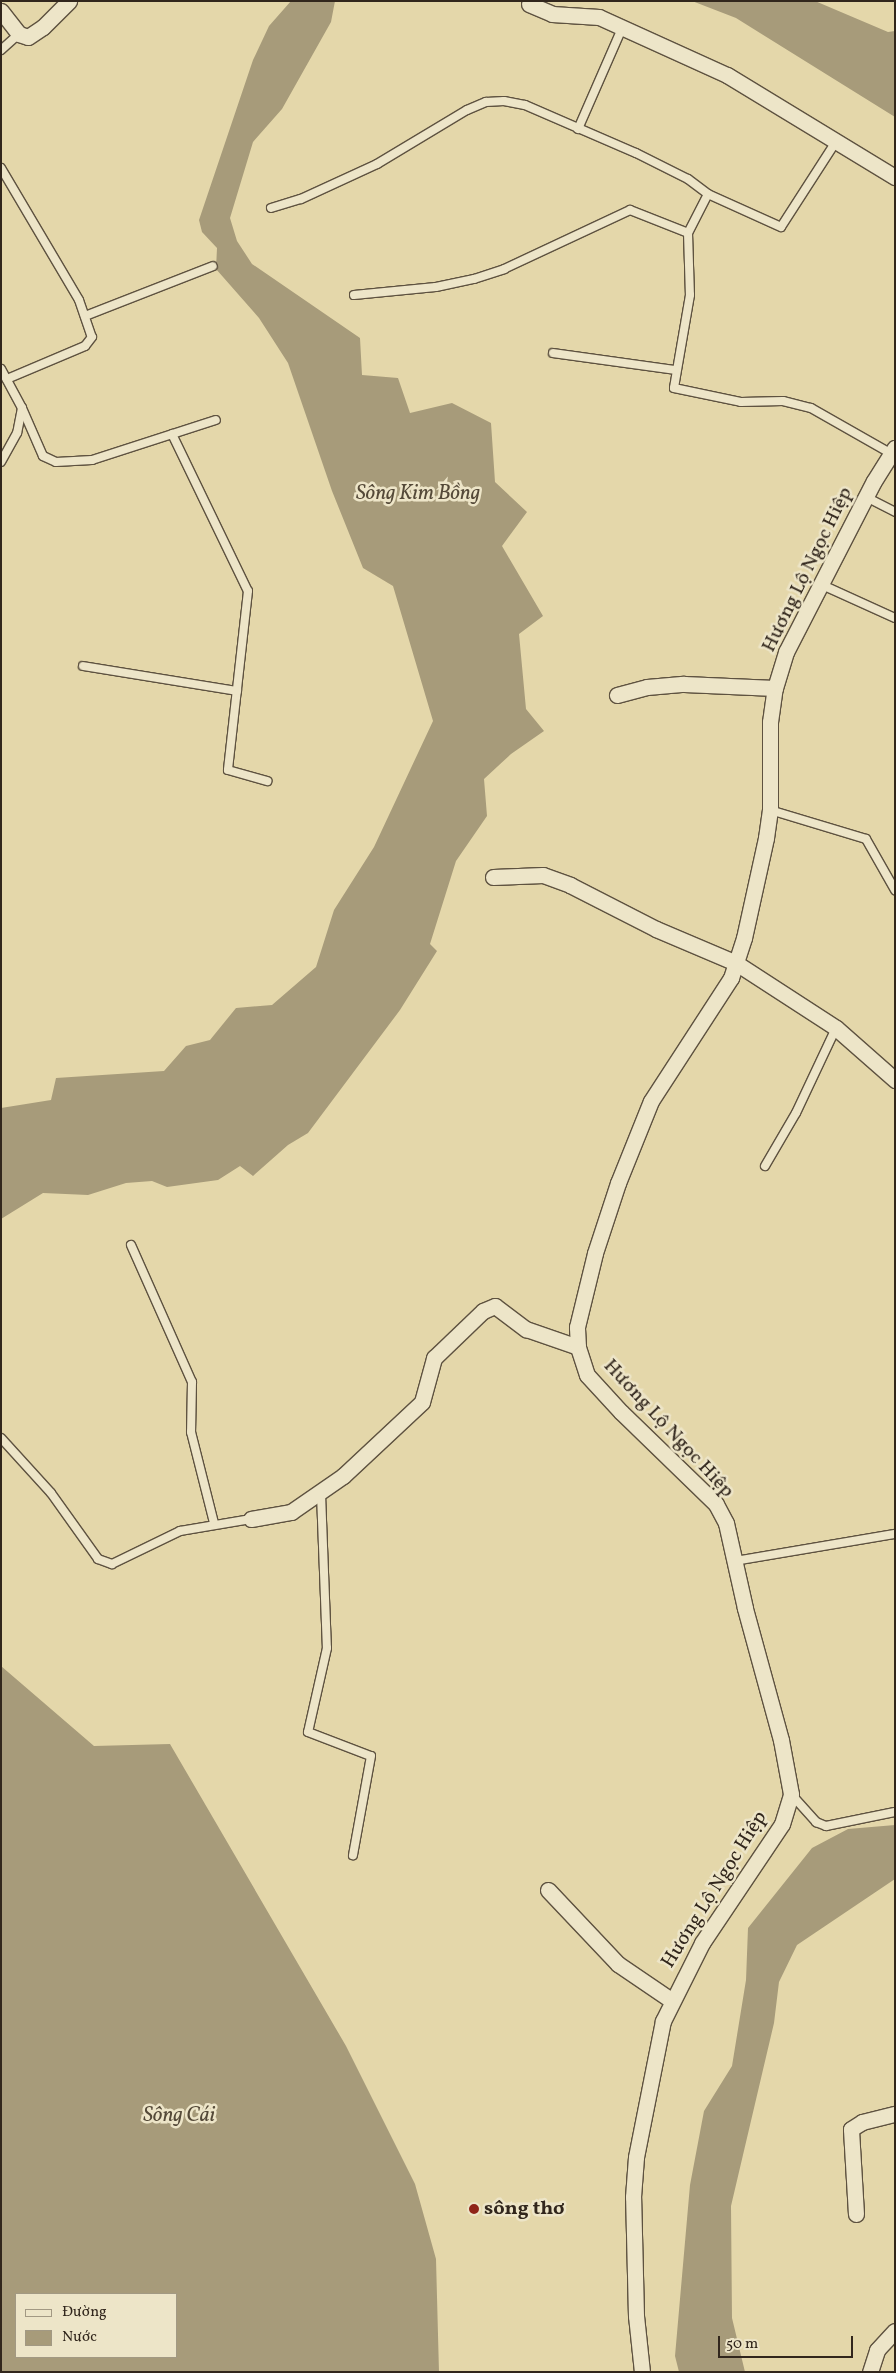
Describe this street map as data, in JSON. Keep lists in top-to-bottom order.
{
  "streets": {
    "street": ["Hương Lộ Ngọc Hiệp"]
  },
  "water": ["Sông Kim Bồng", "Sông Cái"],
  "places": ["sông thơ"],
  "legend": ["Đường", "Nước"],
  "scale_bar": "50 m"
}
